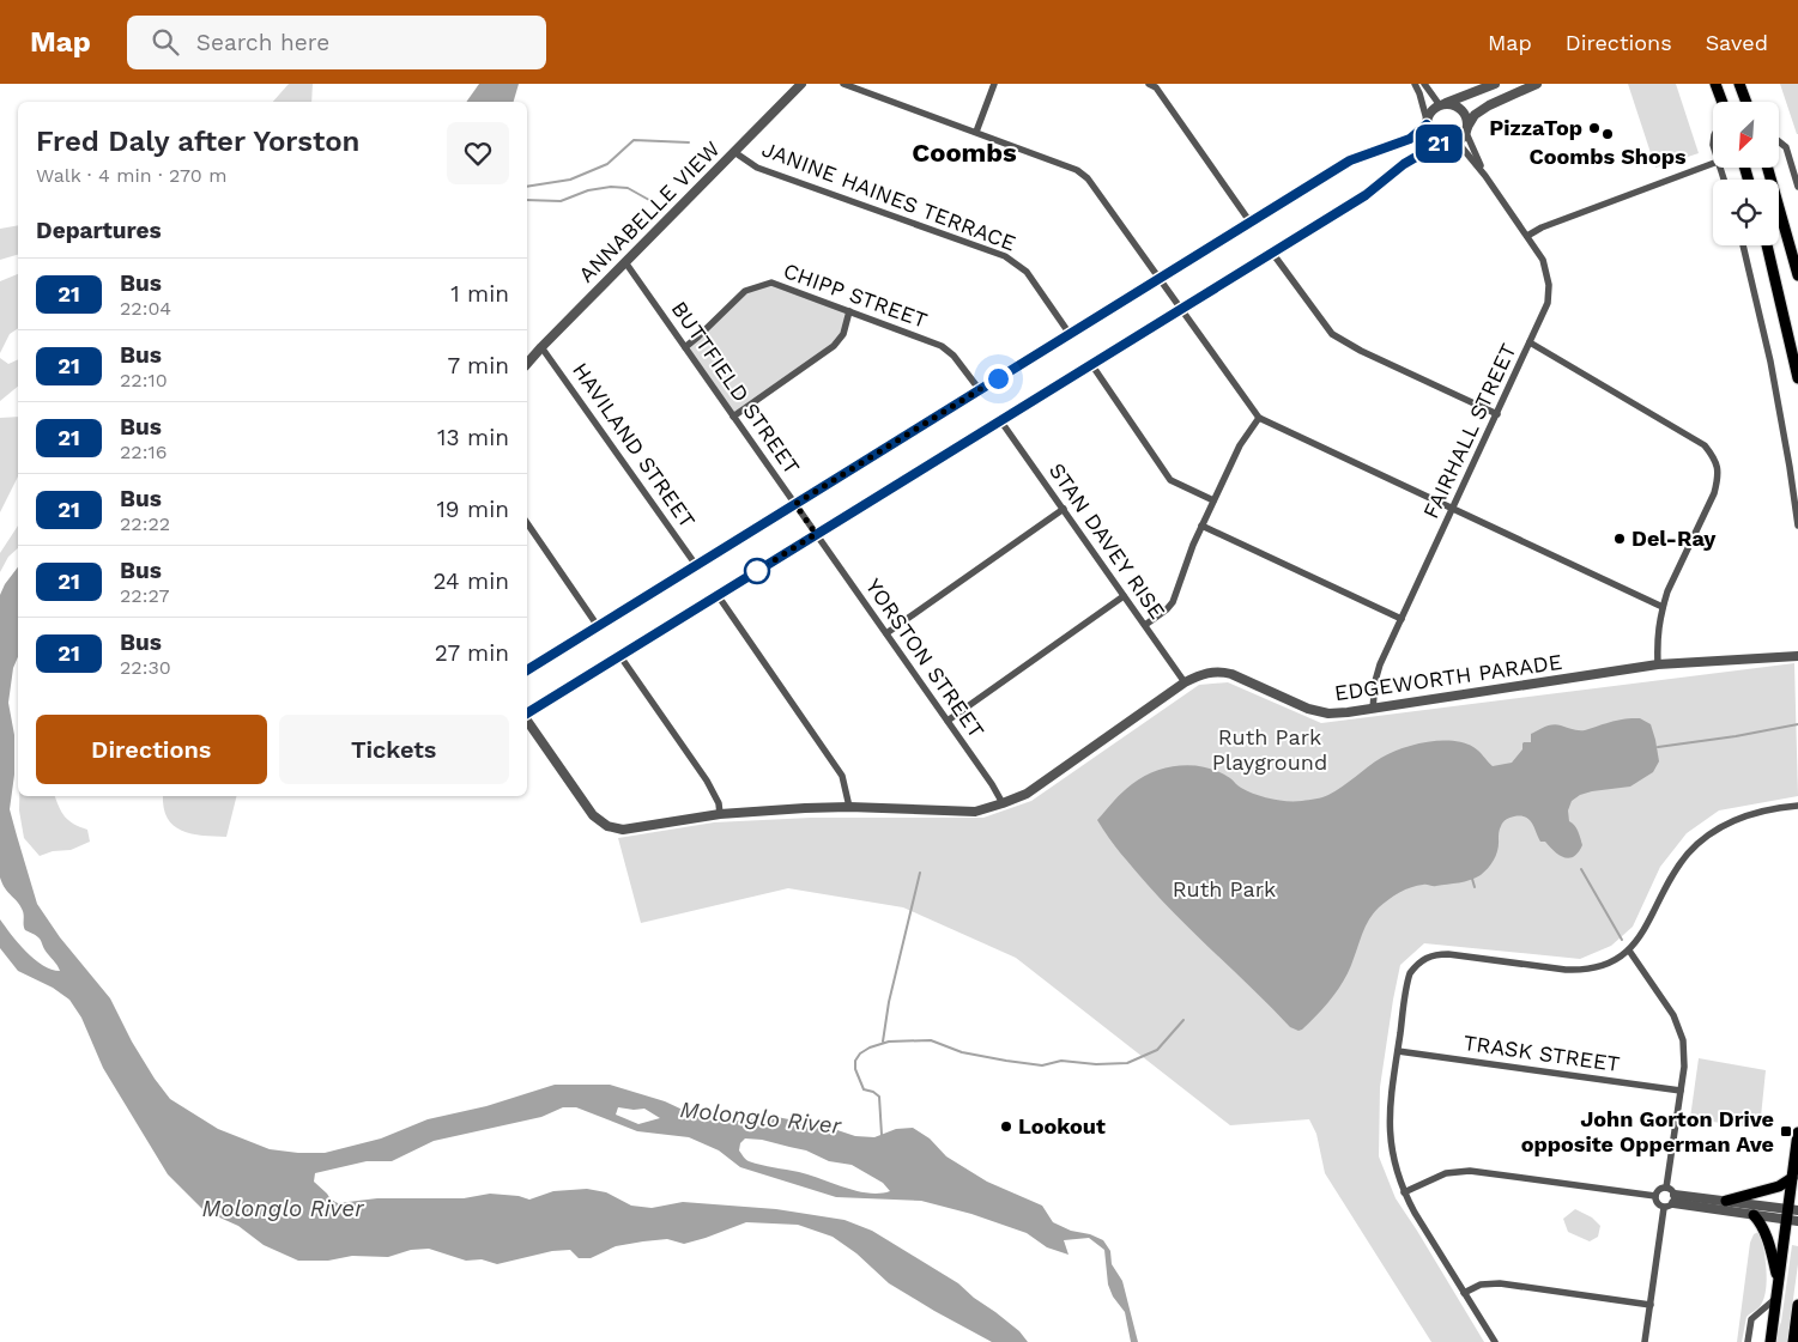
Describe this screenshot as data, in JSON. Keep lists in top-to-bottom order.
{
  "streets": {
    "street": [
      "JANINE HAINES TERRACE",
      "ANNABELLE VIEW",
      "CHIPP STREET",
      "BUTTFIELD STREET",
      "FAIRHALL STREET",
      "HAVILAND STREET",
      "STAN DAVEY RISE",
      "YORSTON STREET",
      "EDGEWORTH PARADE",
      "TRASK STREET"
    ]
  },
  "crossings": [
    ["JANINE HAINES TERRACE", "ANNABELLE VIEW"],
    ["ANNABELLE VIEW", "BUTTFIELD STREET"],
    ["ANNABELLE VIEW", "HAVILAND STREET"],
    ["CHIPP STREET", "BUTTFIELD STREET"],
    ["BUTTFIELD STREET", "YORSTON STREET"],
    ["FAIRHALL STREET", "EDGEWORTH PARADE"],
    ["STAN DAVEY RISE", "EDGEWORTH PARADE"],
    ["YORSTON STREET", "EDGEWORTH PARADE"]
  ],
  "districts": ["Coombs"],
  "water": ["Molonglo River"],
  "parks": ["Ruth Park Playground", "Ruth Park"],
  "places": {
    "other": [
      "PizzaTop",
      "Coombs Shops",
      "Del-Ray",
      "Lookout"
    ],
    "transit": ["John Gorton Drive opposite Opperman Ave"]
  },
  "lines": ["bus line 21"],
  "north": "bottom left",
  "page": {
    "header": "Map",
    "search": "Search here",
    "nav": ["Map", "Directions", "Saved"],
    "on_map": "21",
    "heading": [
      ["Fred Daly after Yorston", "Walk · 4 min · 270 m"],
      "Departures"
    ],
    "list": [
      {
        "mark": "21",
        "name": "Bus",
        "note": "22:04",
        "value": "1 min"
      },
      {
        "mark": "21",
        "name": "Bus",
        "note": "22:10",
        "value": "7 min"
      },
      {
        "mark": "21",
        "name": "Bus",
        "note": "22:16",
        "value": "13 min"
      },
      {
        "mark": "21",
        "name": "Bus",
        "note": "22:22",
        "value": "19 min"
      },
      {
        "mark": "21",
        "name": "Bus",
        "note": "22:27",
        "value": "24 min"
      },
      {
        "mark": "21",
        "name": "Bus",
        "note": "22:30",
        "value": "27 min"
      }
    ],
    "buttons": ["Directions", "Tickets"]
  }
}
